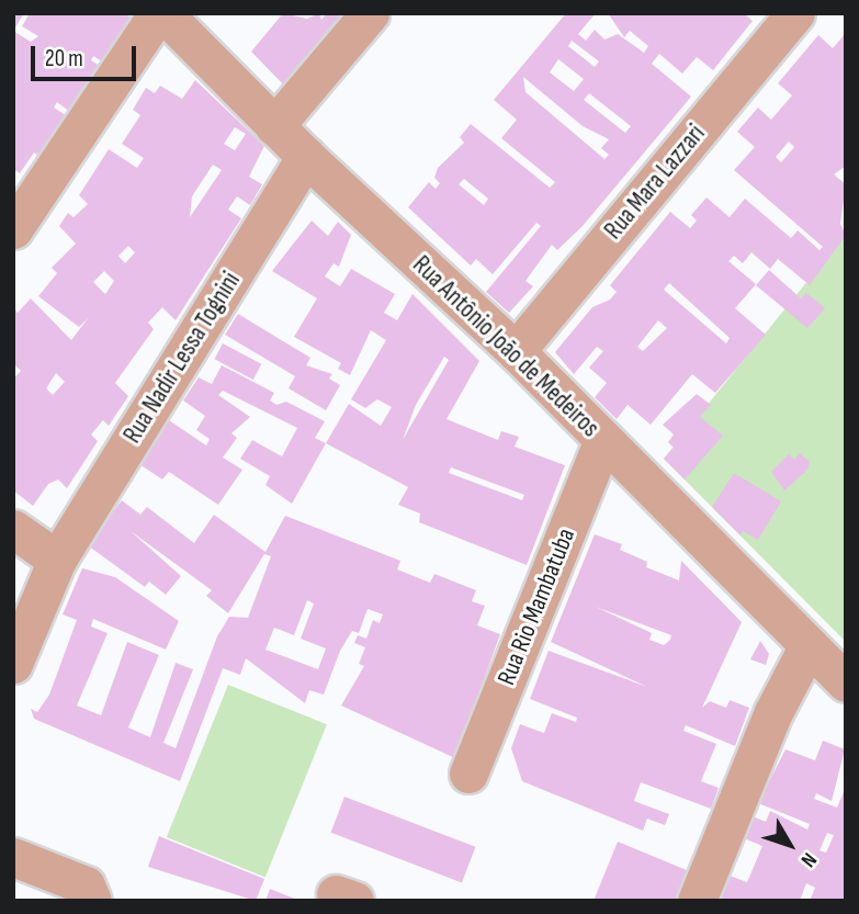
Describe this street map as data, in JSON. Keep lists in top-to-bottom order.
{
  "streets": {
    "street": [
      "Rua Mara Lazzari",
      "Rua Antônio João de Medeiros",
      "Rua Nadir Lessa Tognini",
      "Rua Rio Mambatuba"
    ]
  },
  "crossings": [
    ["Rua Mara Lazzari", "Rua Antônio João de Medeiros"],
    ["Rua Antônio João de Medeiros", "Rua Nadir Lessa Tognini"],
    ["Rua Antônio João de Medeiros", "Rua Rio Mambatuba"]
  ],
  "scale_bar": "20 m",
  "north": "bottom right"
}
